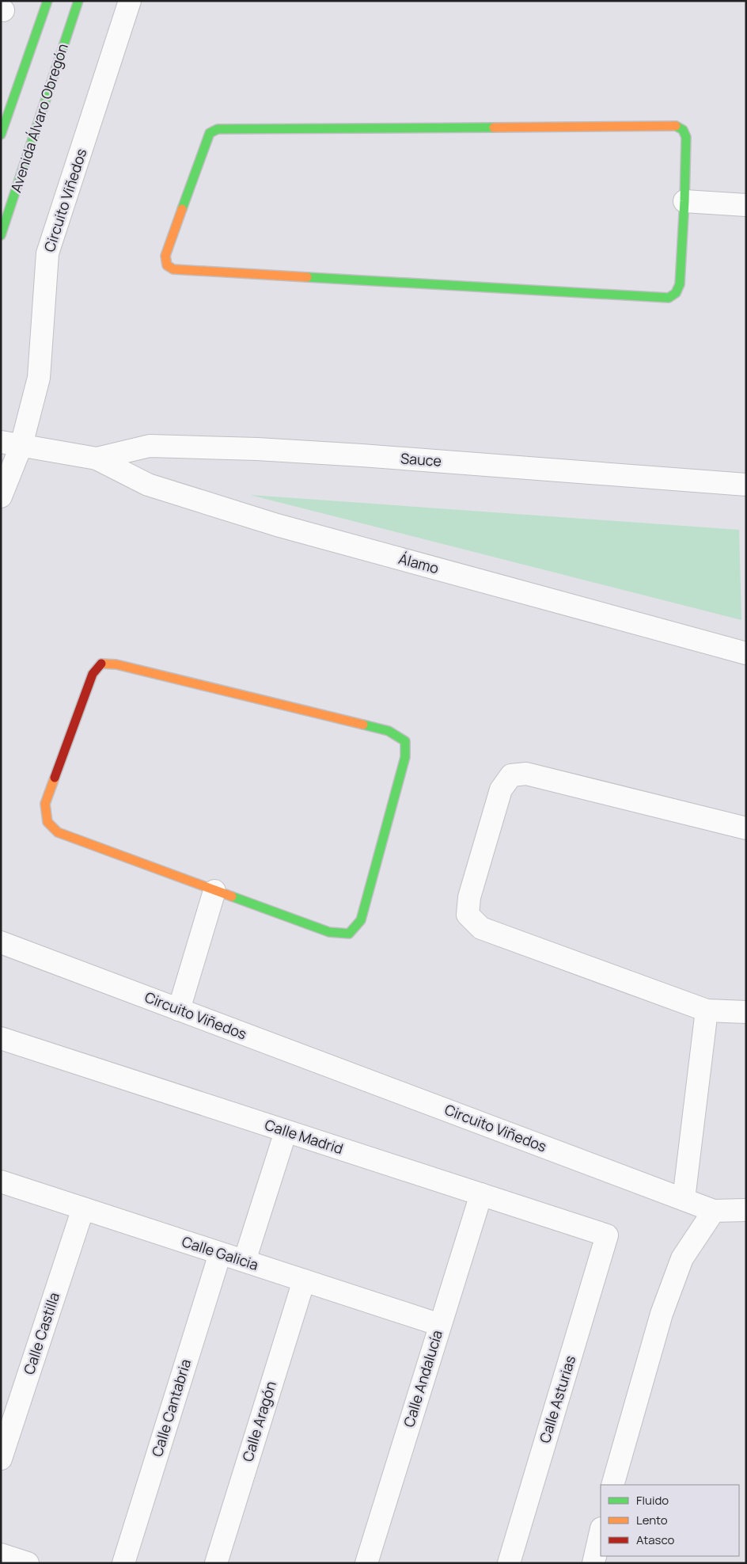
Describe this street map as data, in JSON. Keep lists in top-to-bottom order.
{
  "streets": {
    "street": [
      "Avenida Álvaro Obregón",
      "Circuito Viñedos",
      "Sauce",
      "Álamo",
      "Calle Madrid",
      "Calle Galicia",
      "Calle Castilla",
      "Calle Andalucía",
      "Calle Asturias",
      "Calle Cantabria",
      "Calle Aragón"
    ]
  },
  "crossings": [
    ["Sauce", "Álamo"],
    ["Calle Madrid", "Calle Andalucía"],
    ["Calle Madrid", "Calle Asturias"],
    ["Calle Galicia", "Calle Castilla"],
    ["Calle Galicia", "Calle Andalucía"],
    ["Calle Galicia", "Calle Cantabria"],
    ["Calle Galicia", "Calle Aragón"]
  ],
  "legend": ["Fluido", "Lento", "Atasco"]
}
